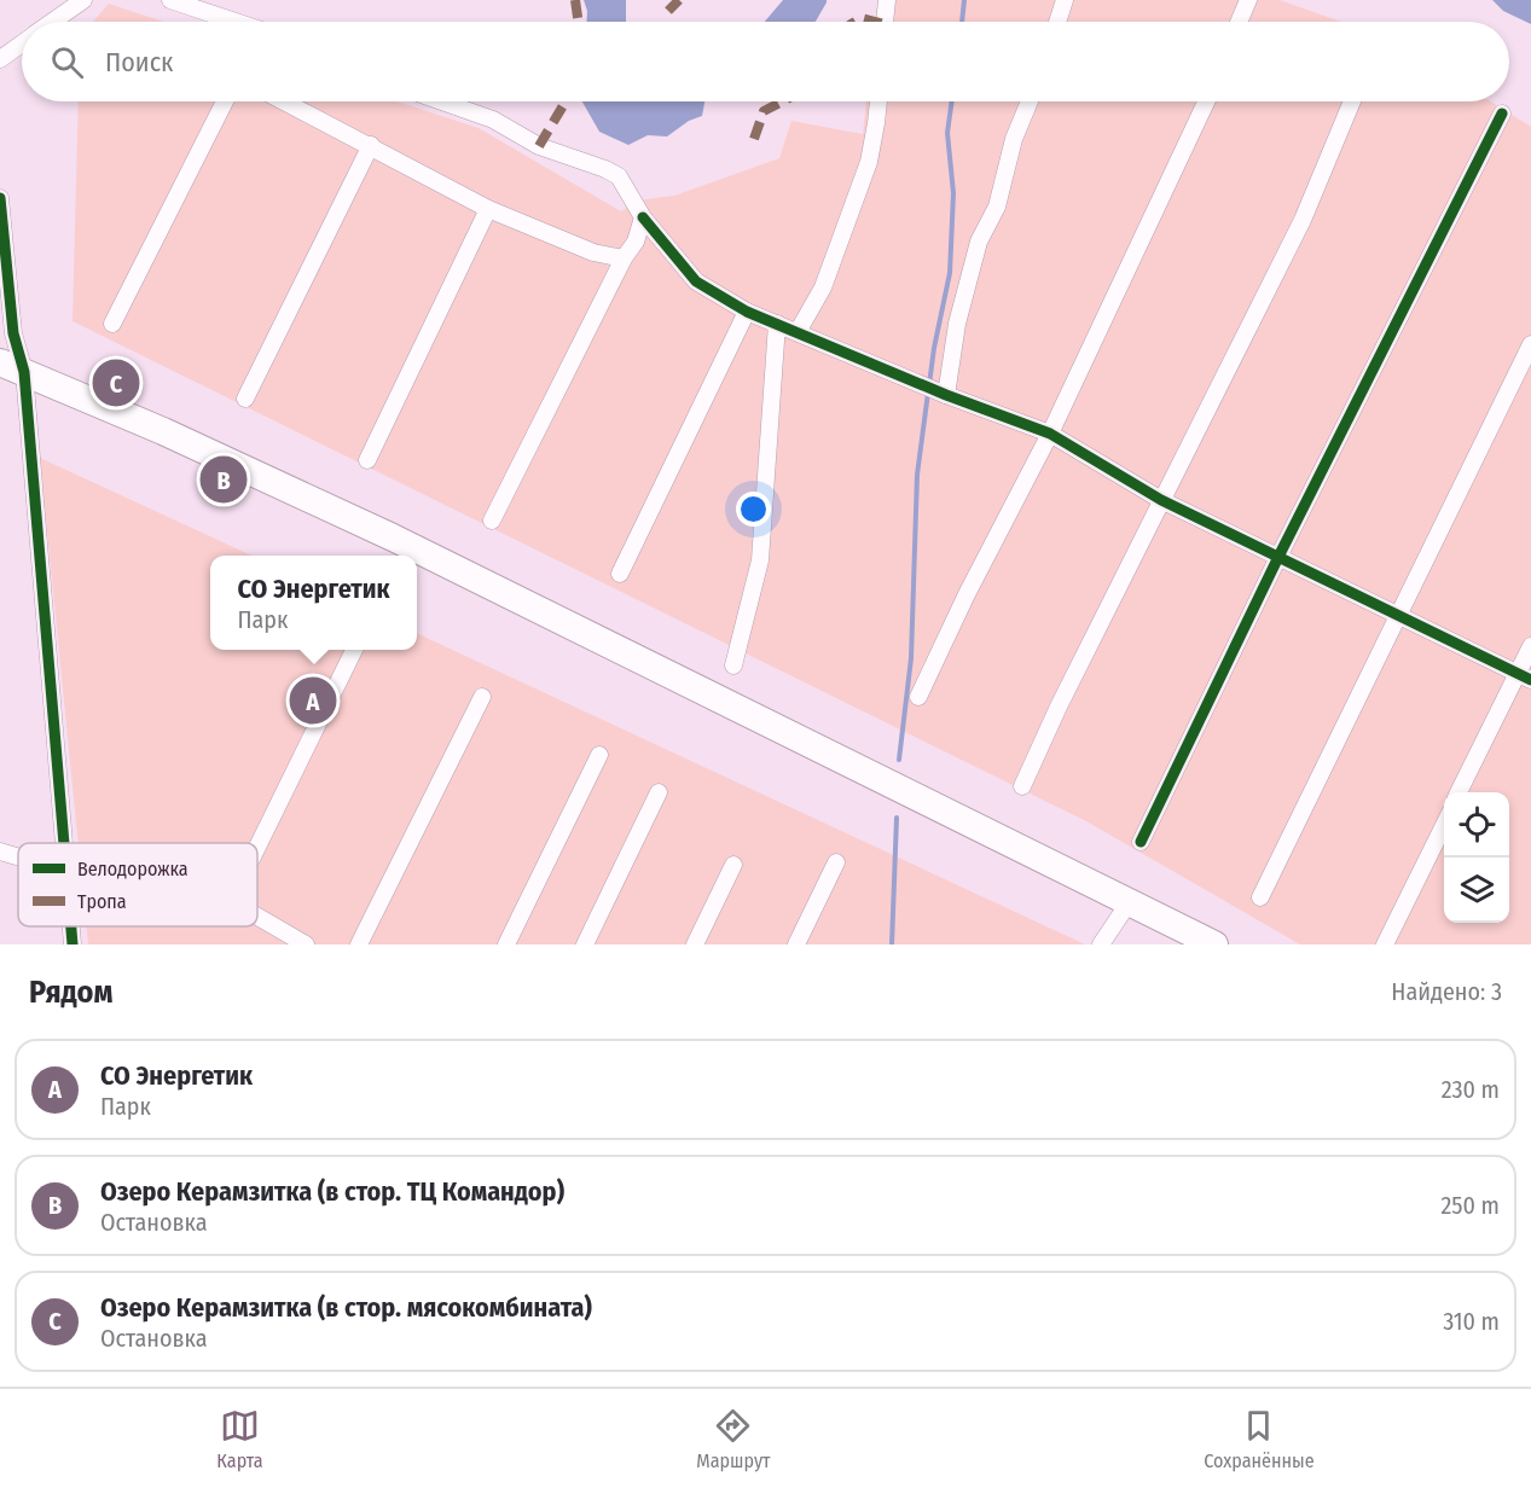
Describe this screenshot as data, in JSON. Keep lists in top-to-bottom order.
{
  "legend": ["Велодорожка", "Тропа"],
  "page": {
    "search": "Поиск",
    "pins": ["C", "B", "A"],
    "popup": ["СО Энергетик", "Парк"],
    "heading": ["Рядом", "Найдено: 3"],
    "list": [
      {
        "mark": "A",
        "name": "СО Энергетик",
        "note": "Парк",
        "value": "230 m"
      },
      {
        "mark": "B",
        "name": "Озеро Керамзитка (в стор. ТЦ Командор)",
        "note": "Остановка",
        "value": "250 m"
      },
      {
        "mark": "C",
        "name": "Озеро Керамзитка (в стор. мясокомбината)",
        "note": "Остановка",
        "value": "310 m"
      }
    ],
    "nav": ["Карта", "Маршрут", "Сохранённые"]
  }
}
